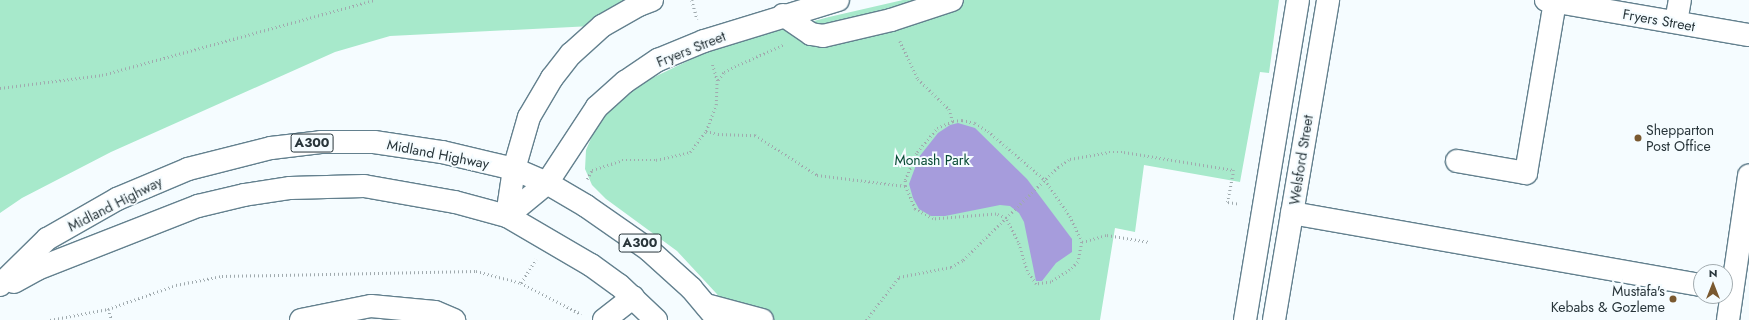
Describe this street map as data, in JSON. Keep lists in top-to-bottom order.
{
  "streets": {
    "main road": [
      "Fryers Street",
      "A300",
      "Midland Highway",
      "Welsford Street"
    ]
  },
  "crossings": [
    ["Fryers Street", "Midland Highway"]
  ],
  "parks": ["Monash Park"],
  "places": ["Shepparton Post Office", "Mustafa's Kebabs & Gozleme"],
  "north": "top"
}
